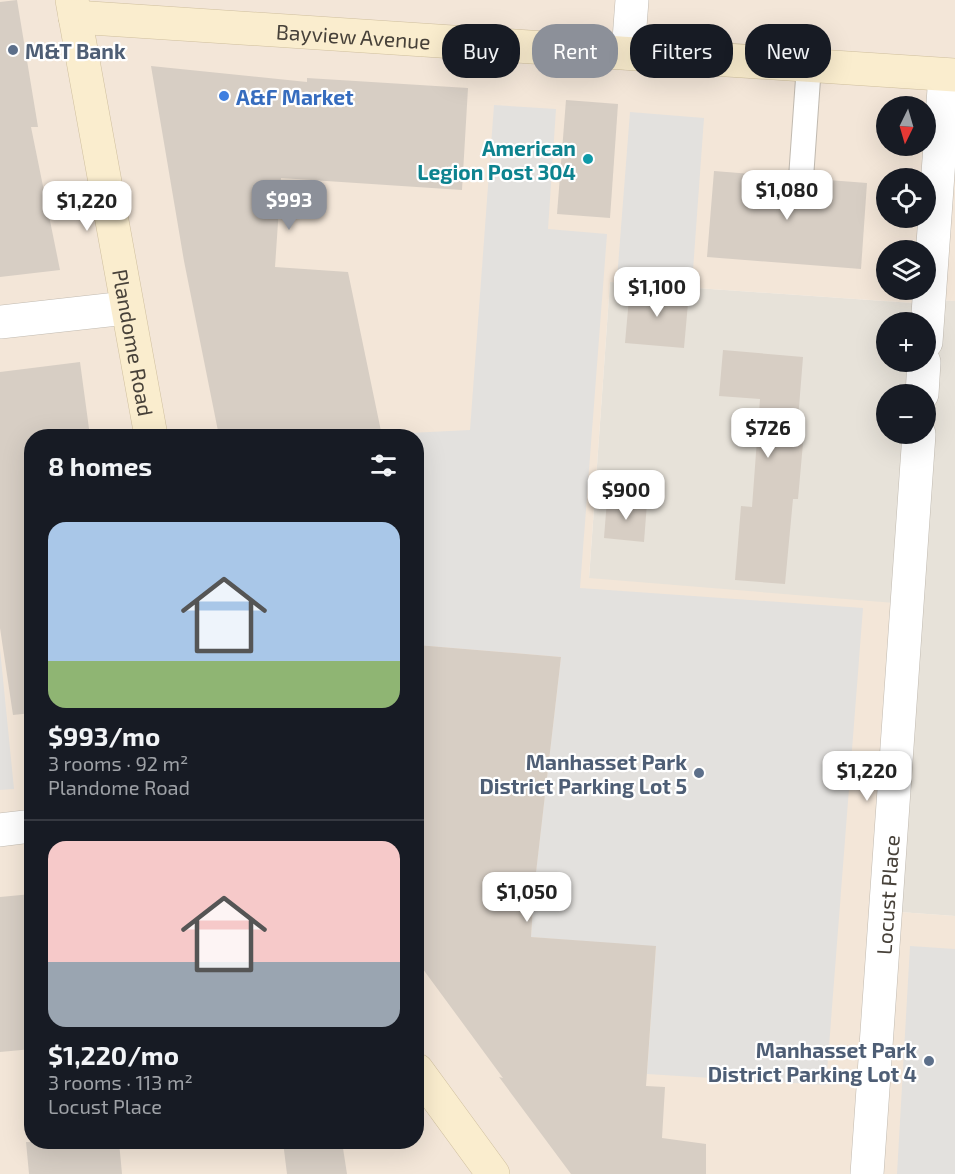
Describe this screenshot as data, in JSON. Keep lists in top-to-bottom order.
{
  "streets": {
    "street": ["Bayview Avenue", "Plandome Road", "Locust Place"]
  },
  "crossings": [
    ["Bayview Avenue", "Plandome Road"]
  ],
  "places": [
    "M&T Bank",
    "A&F Market",
    "American Legion Post 304",
    "Manhasset Park District Parking Lot 5",
    "Manhasset Park District Parking Lot 4"
  ],
  "north": "bottom",
  "page": {
    "chip": [
      "Buy",
      "Rent",
      "Filters",
      "New"
    ],
    "map_buttons": ["+", "−"],
    "price": [
      "$1,080",
      "$993",
      "$1,220",
      "$1,100",
      "$726",
      "$900",
      "$1,220",
      "$1,050"
    ],
    "heading": "8 homes",
    "list": [
      {
        "name": "$993/mo",
        "note": "3 rooms · 92 m² · Plandome Road"
      },
      {
        "name": "$1,220/mo",
        "note": "3 rooms · 113 m² · Locust Place"
      }
    ]
  }
}
